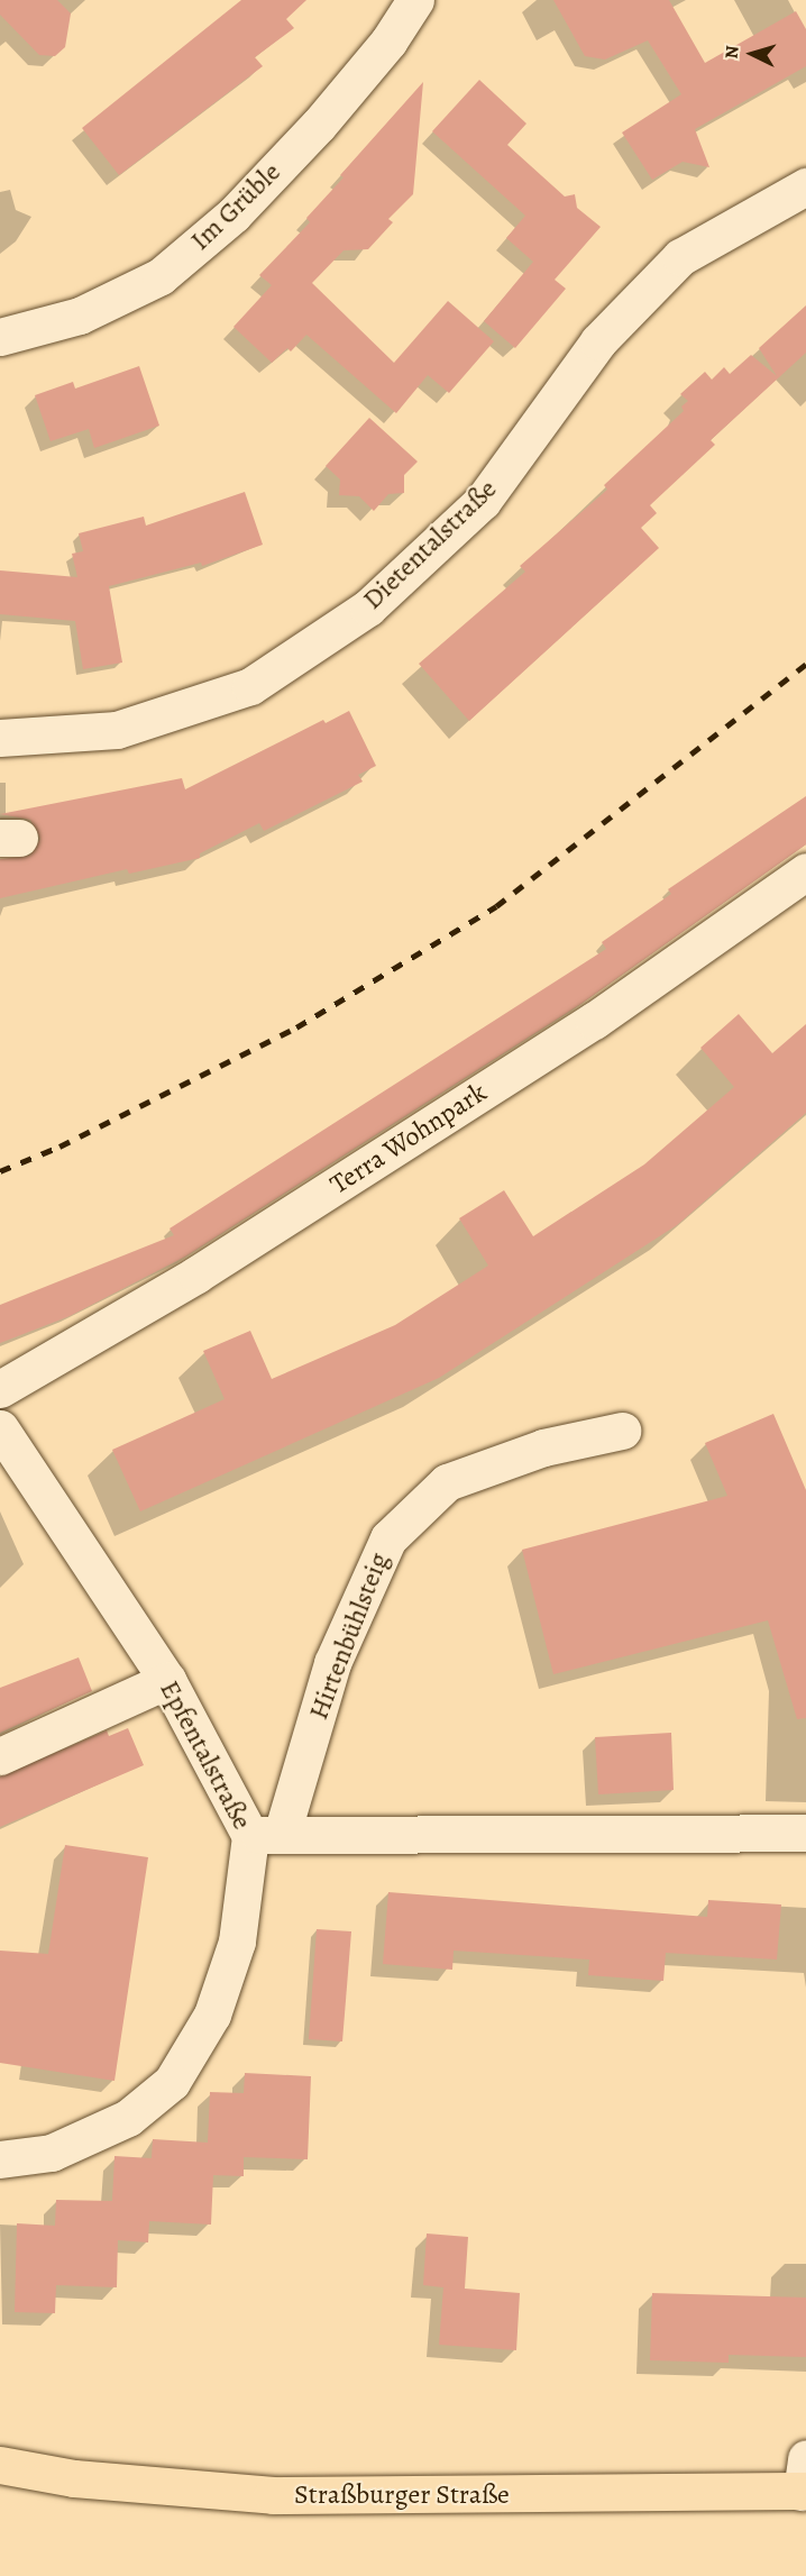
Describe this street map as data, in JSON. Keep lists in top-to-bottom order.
{
  "streets": {
    "main road": ["Straßburger Straße"],
    "street": [
      "Im Grüble",
      "Dietentalstraße",
      "Terra Wohnpark",
      "Hirtenbühlsteig",
      "Epfentalstraße"
    ]
  },
  "crossings": [
    ["Hirtenbühlsteig", "Epfentalstraße"]
  ],
  "north": "left"
}
